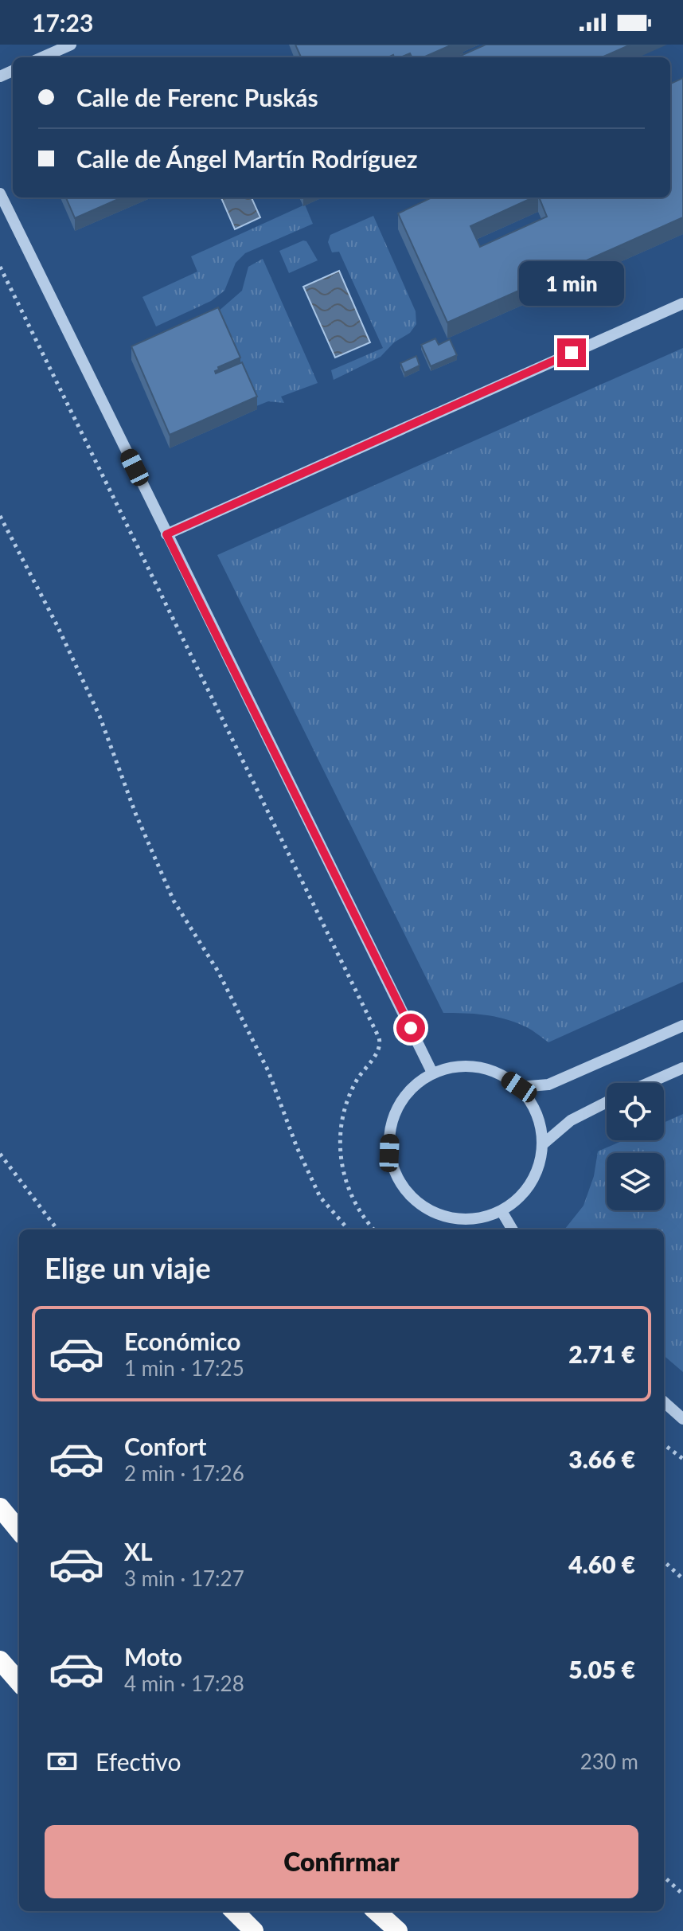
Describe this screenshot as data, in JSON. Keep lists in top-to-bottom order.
{
  "page": {
    "status": "17:23",
    "banner": ["Calle de Ferenc Puskás", "Calle de Ángel Martín Rodríguez"],
    "bubble": "1 min",
    "heading": "Elige un viaje",
    "list": [
      {
        "name": "Económico",
        "note": "1 min · 17:25",
        "value": "2.71 €"
      },
      {
        "name": "Confort",
        "note": "2 min · 17:26",
        "value": "3.66 €"
      },
      {
        "name": "XL",
        "note": "3 min · 17:27",
        "value": "4.60 €"
      },
      {
        "name": "Moto",
        "note": "4 min · 17:28",
        "value": "5.05 €"
      }
    ],
    "pay": ["Efectivo", "230 m"],
    "buttons": "Confirmar"
  }
}
